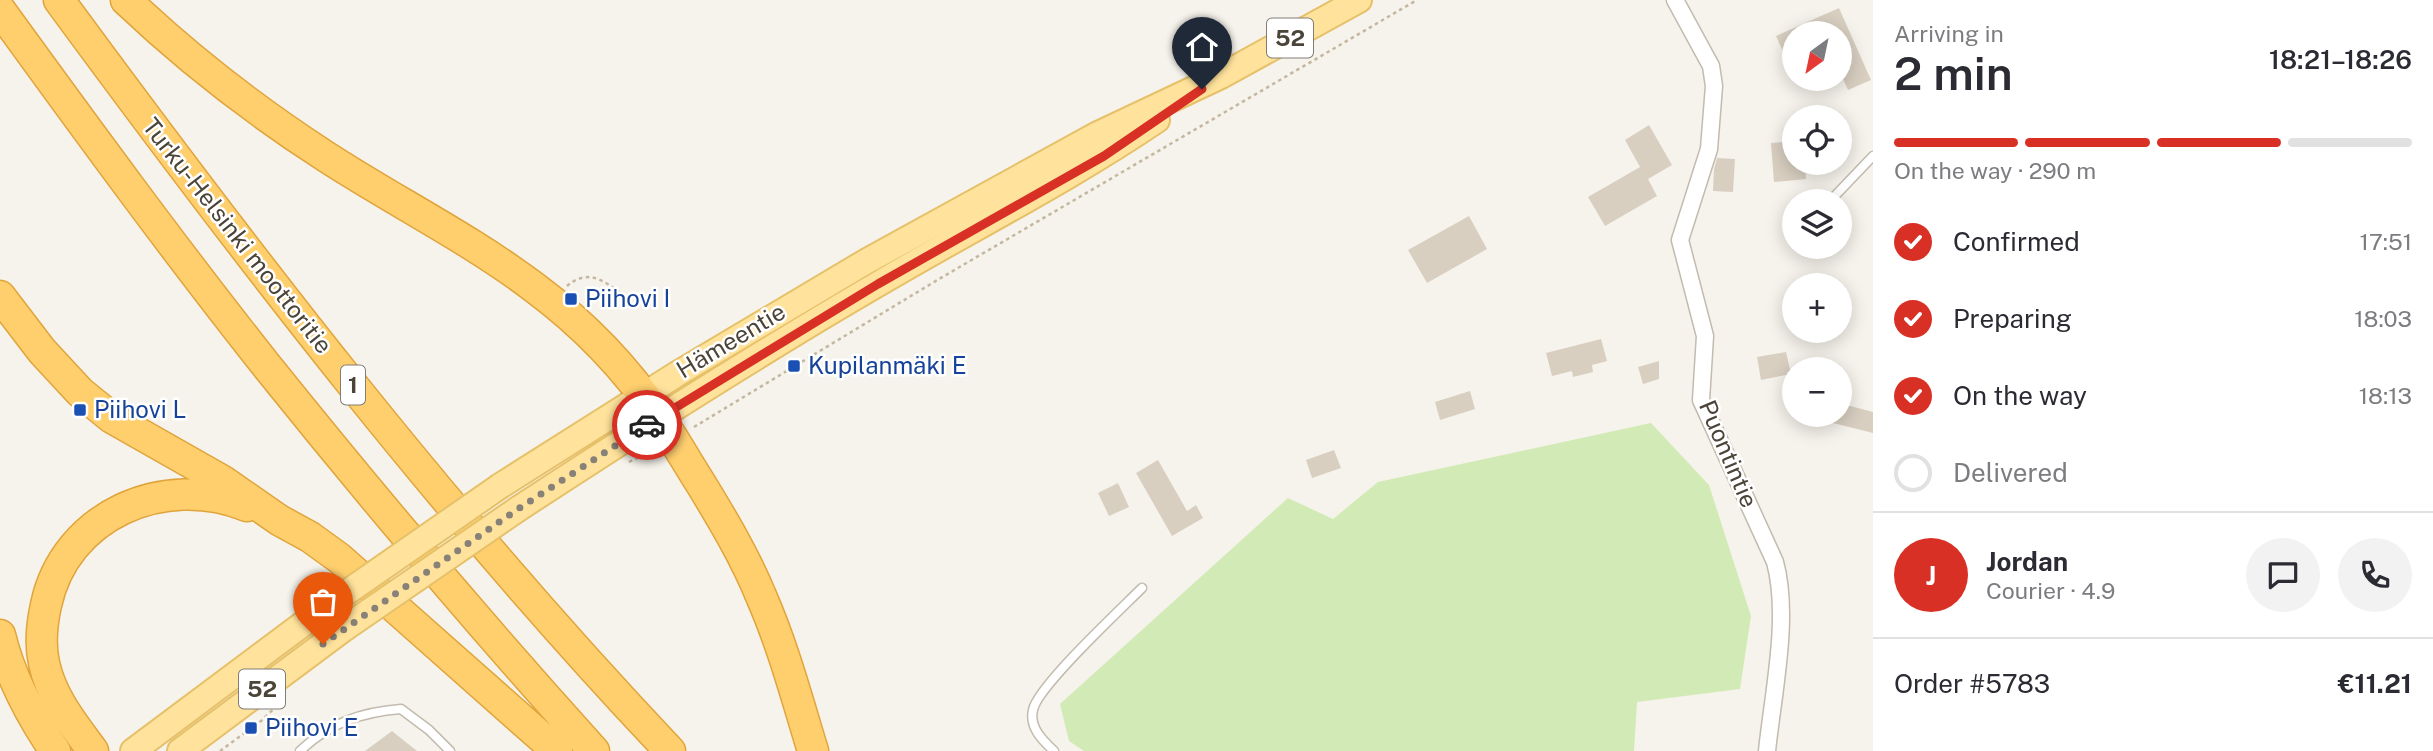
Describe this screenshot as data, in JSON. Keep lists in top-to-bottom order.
{
  "streets": {
    "highway": ["Turku-Helsinki moottoritie", "1"],
    "main road": ["52", "Hämeentie"],
    "street": ["Puontintie"]
  },
  "places": {
    "transit": [
      "Piihovi I",
      "Kupilanmäki E",
      "Piihovi L",
      "Piihovi E"
    ]
  },
  "north": "bottom left",
  "page": {
    "heading": ["2 min", "Arriving in", "18:21–18:26"],
    "panel": [
      "Jordan",
      "Courier · 4.9",
      "Order #5783",
      "€11.21"
    ],
    "map_buttons": ["+", "−"],
    "bar": "On the way · 290 m",
    "list": [
      ["Confirmed", "17:51"],
      ["Preparing", "18:03"],
      ["On the way", "18:13"],
      "Delivered"
    ],
    "round": "J"
  }
}
